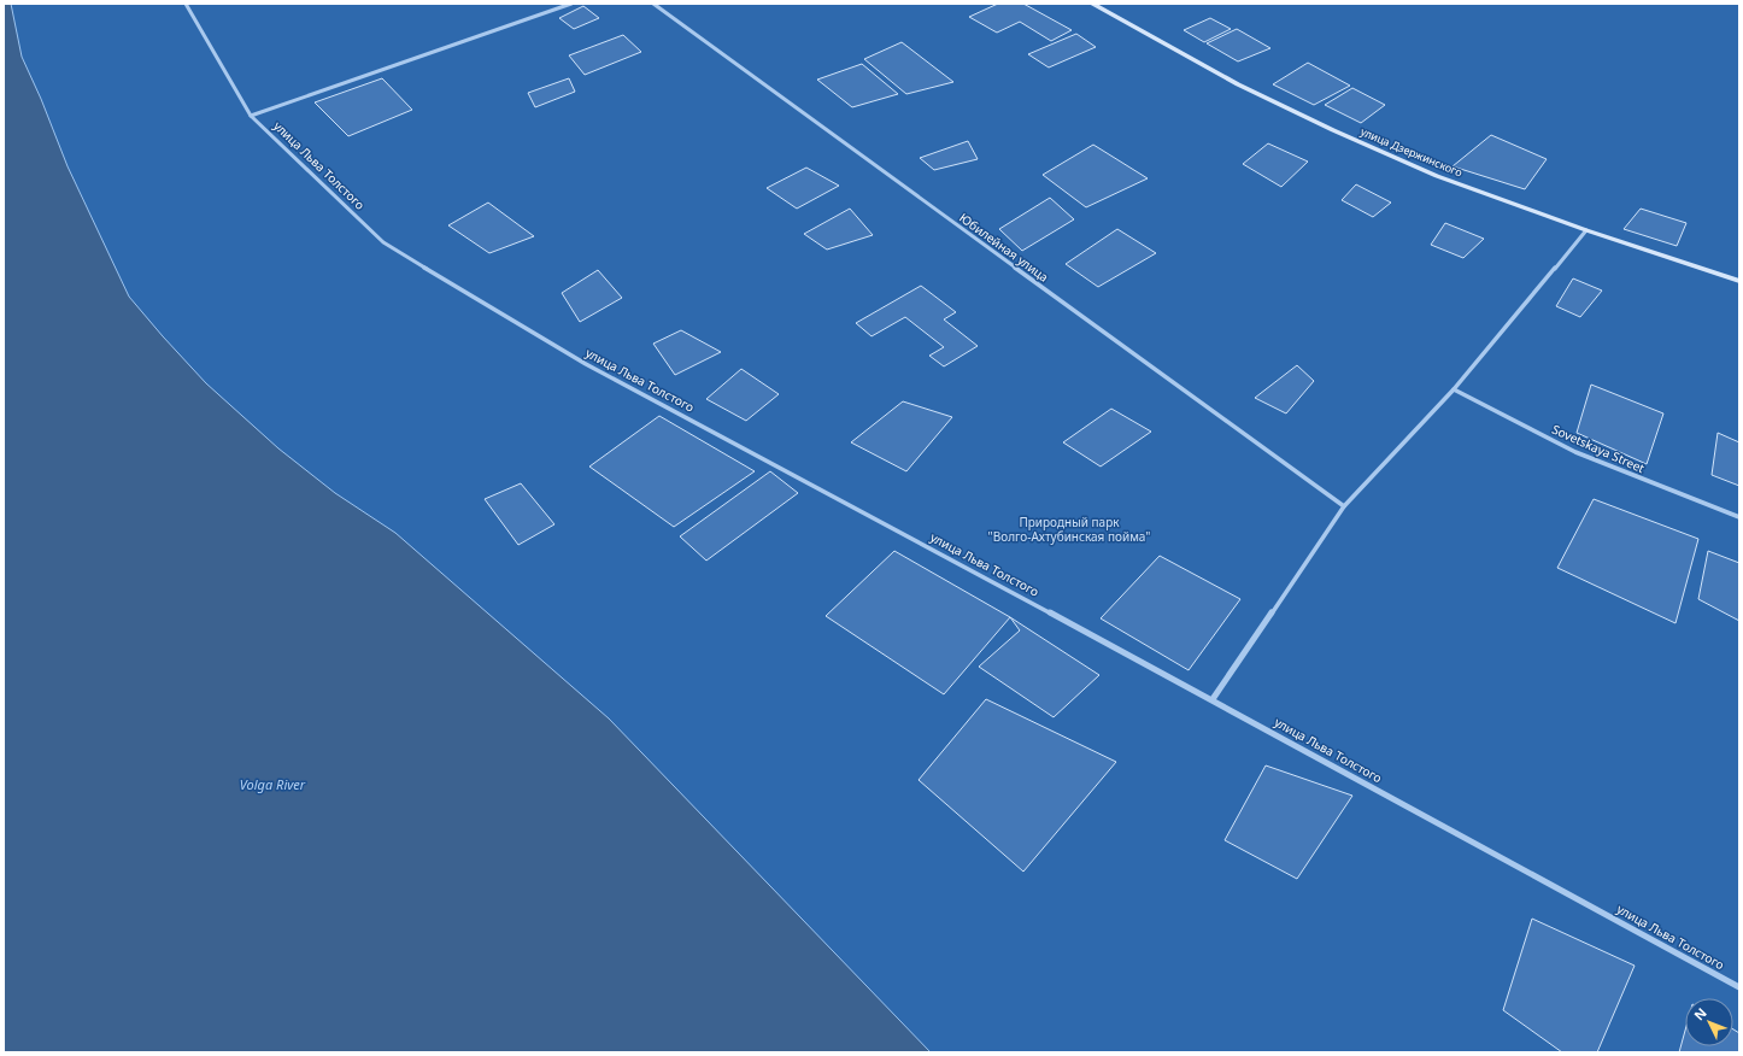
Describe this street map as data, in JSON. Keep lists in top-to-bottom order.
{
  "streets": {
    "street": [
      "улица Дзержинского",
      "улица Льва Толстого",
      "Юбилейная улица",
      "Sovetskaya Street"
    ]
  },
  "water": ["Volga River"],
  "parks": ["Природный парк \"Волго-Ахтубинская пойма\""],
  "north": "top left"
}
